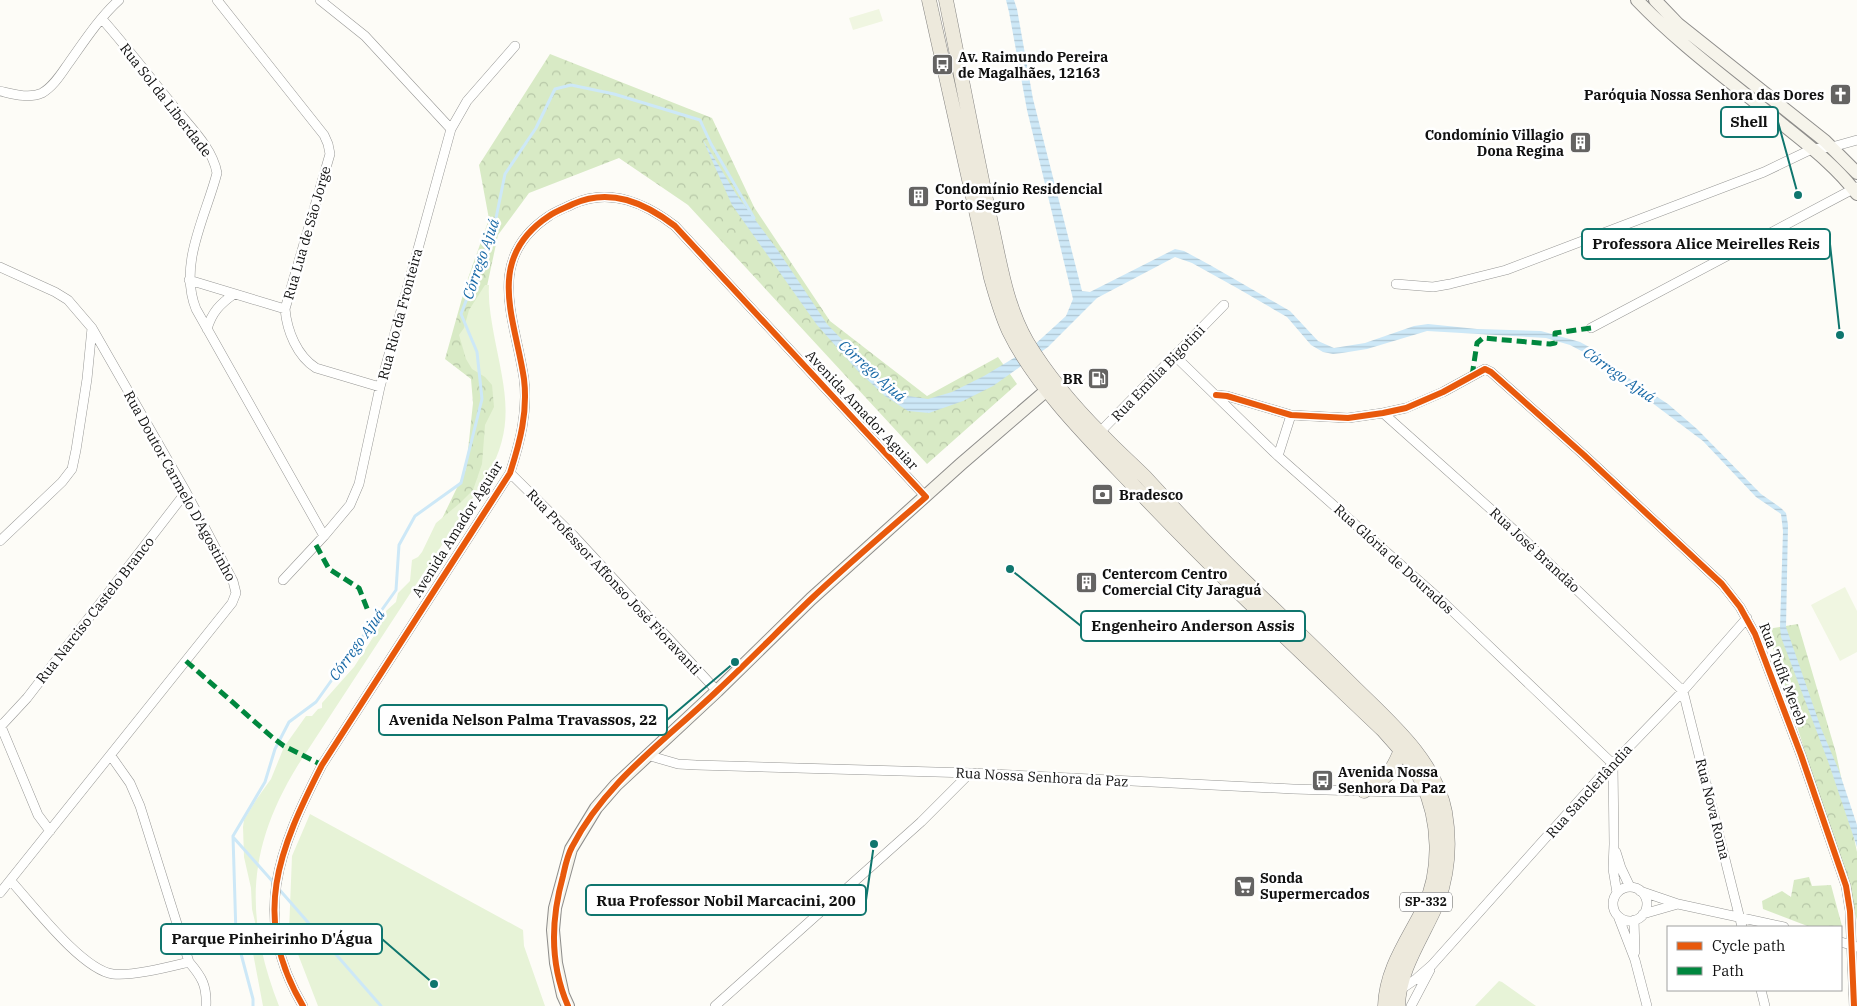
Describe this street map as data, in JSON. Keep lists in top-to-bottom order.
{
  "streets": {
    "main road": ["SP-332"],
    "street": [
      "Rua Sol da Liberdade",
      "Rua Lua de São Jorge",
      "Rua Rio da Fronteira",
      "Rua Emília Bigotini",
      "Avenida Amador Aguiar",
      "Rua Doutor Carmelo D'Agostinho",
      "Rua José Brandão",
      "Rua Glória de Dourados",
      "Rua Professor Affonso José Fioravanti",
      "Rua Narciso Castelo Branco",
      "Rua Tufik Mereb",
      "Rua Nossa Senhora da Paz",
      "Rua Sanclerlândia",
      "Rua Nova Roma"
    ]
  },
  "crossings": [
    ["Rua Sol da Liberdade", "Rua Rio da Fronteira"],
    ["Rua Lua de São Jorge", "Rua Rio da Fronteira"],
    ["Rua Emília Bigotini", "Rua Glória de Dourados"],
    ["Rua Emília Bigotini", "SP-332"],
    ["Avenida Amador Aguiar", "Rua Professor Affonso José Fioravanti"],
    ["Rua Doutor Carmelo D'Agostinho", "Rua Narciso Castelo Branco"],
    ["Rua José Brandão", "Rua Tufik Mereb"],
    ["Rua José Brandão", "Rua Sanclerlândia"],
    ["Rua José Brandão", "Rua Nova Roma"],
    ["Rua Glória de Dourados", "Rua Sanclerlândia"],
    ["Rua Tufik Mereb", "Rua Sanclerlândia"],
    ["Rua Nossa Senhora da Paz", "SP-332"],
    ["Rua Sanclerlândia", "Rua Nova Roma"],
    ["Rua Sanclerlândia", "SP-332"]
  ],
  "water": ["Córrego Ajuá"],
  "places": {
    "bus stop": ["Av. Raimundo Pereira de Magalhães, 12163", "Avenida Nossa Senhora Da Paz"],
    "church": ["Paróquia Nossa Senhora das Dores"],
    "building": ["Condomínio Villagio Dona Regina", "Condomínio Residencial Porto Seguro", "Centercom Centro Comercial City Jaraguá"],
    "other": [
      "Shell",
      "Professora Alice Meirelles Reis",
      "Engenheiro Anderson Assis",
      "Avenida Nelson Palma Travassos, 22",
      "Rua Professor Nobil Marcacini, 200",
      "Parque Pinheirinho D'Água"
    ],
    "fuel station": ["BR"],
    "bank": ["Bradesco"],
    "supermarket": ["Sonda Supermercados"]
  },
  "legend": ["Cycle path", "Path"]
}
